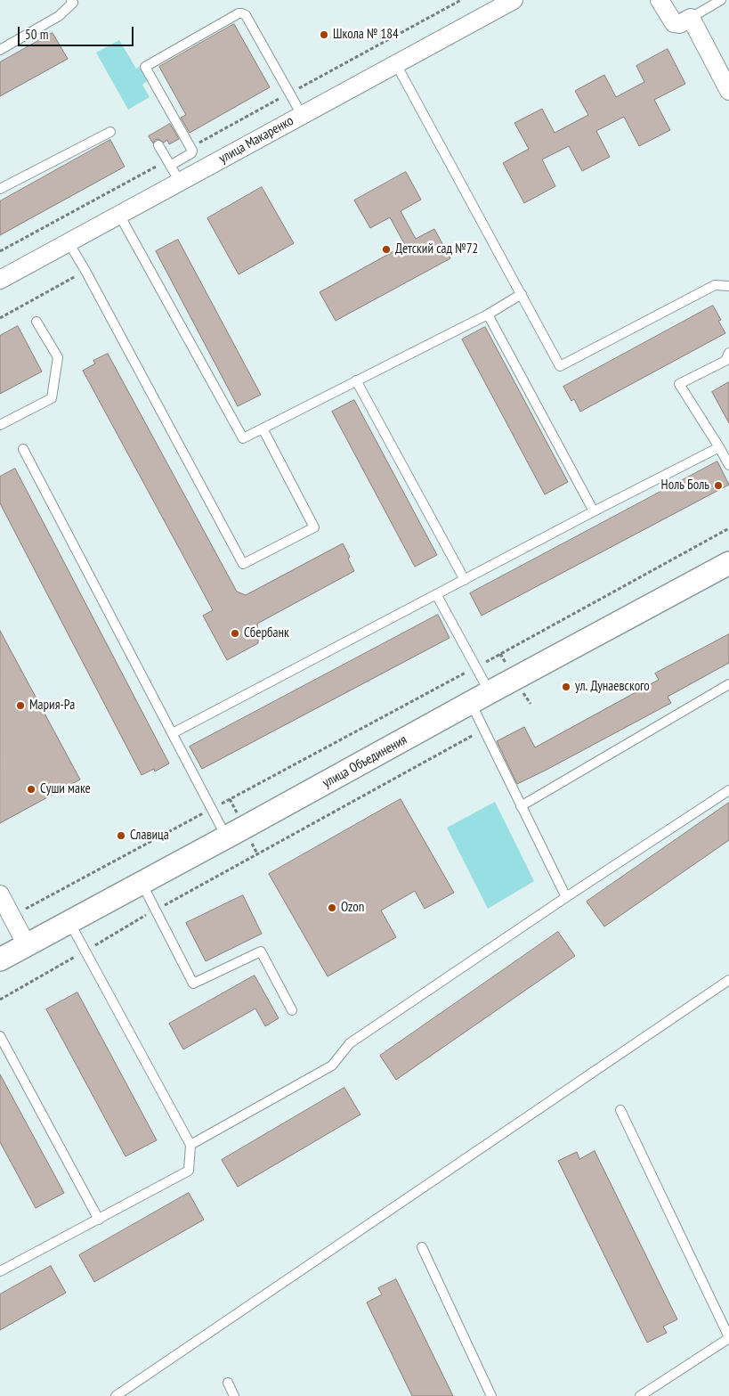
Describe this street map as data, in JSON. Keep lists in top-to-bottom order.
{
  "streets": {
    "street": ["улица Макаренко", "улица Объединения"]
  },
  "places": [
    "Школа № 184",
    "Детский сад №72",
    "Ноль Боль",
    "Сбербанк",
    "ул. Дунаевского",
    "Мария-Ра",
    "Суши маке",
    "Славица",
    "Ozon"
  ],
  "scale_bar": "50 m"
}
